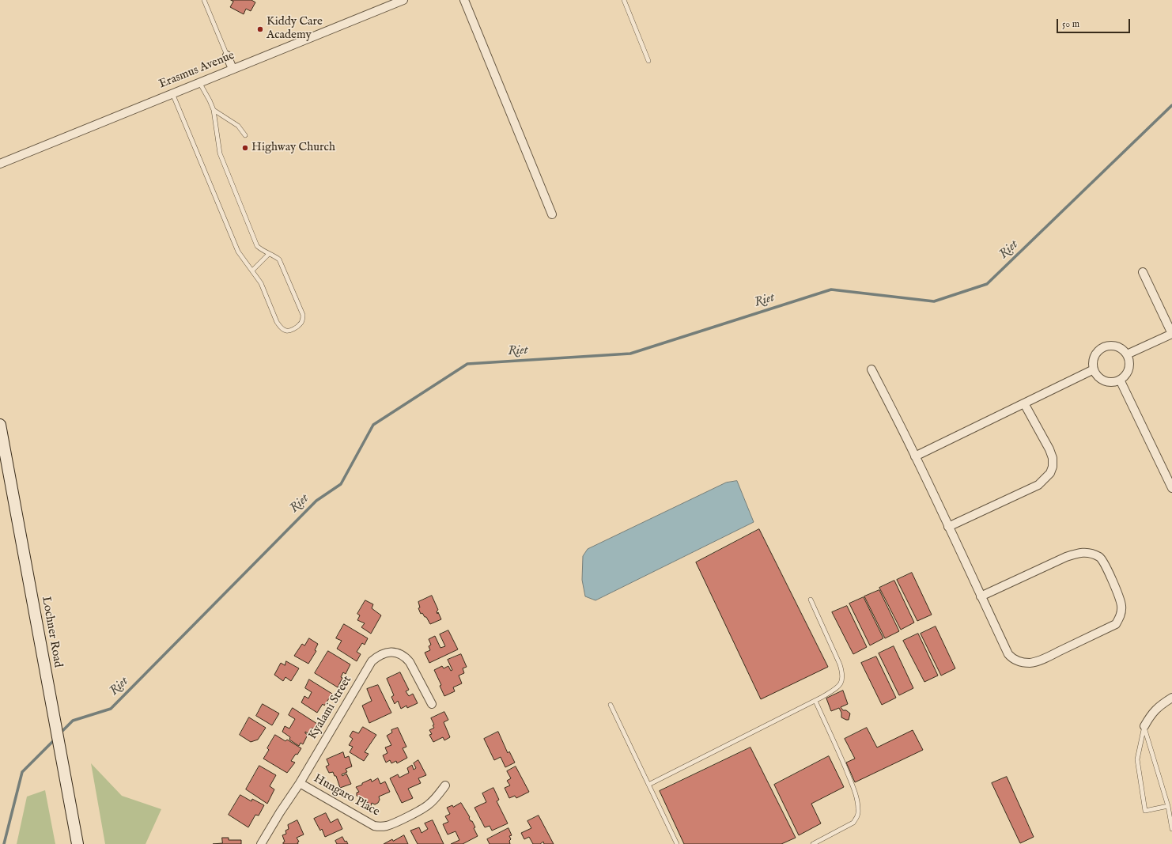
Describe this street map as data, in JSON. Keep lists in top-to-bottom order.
{
  "streets": {
    "street": [
      "Erasmus Avenue",
      "Lochner Road",
      "Kyalami Street",
      "Hungaro Place"
    ]
  },
  "crossings": [
    ["Kyalami Street", "Hungaro Place"]
  ],
  "water": ["Riet"],
  "places": ["Kiddy Care Academy", "Highway Church"],
  "scale_bar": "50 m"
}
